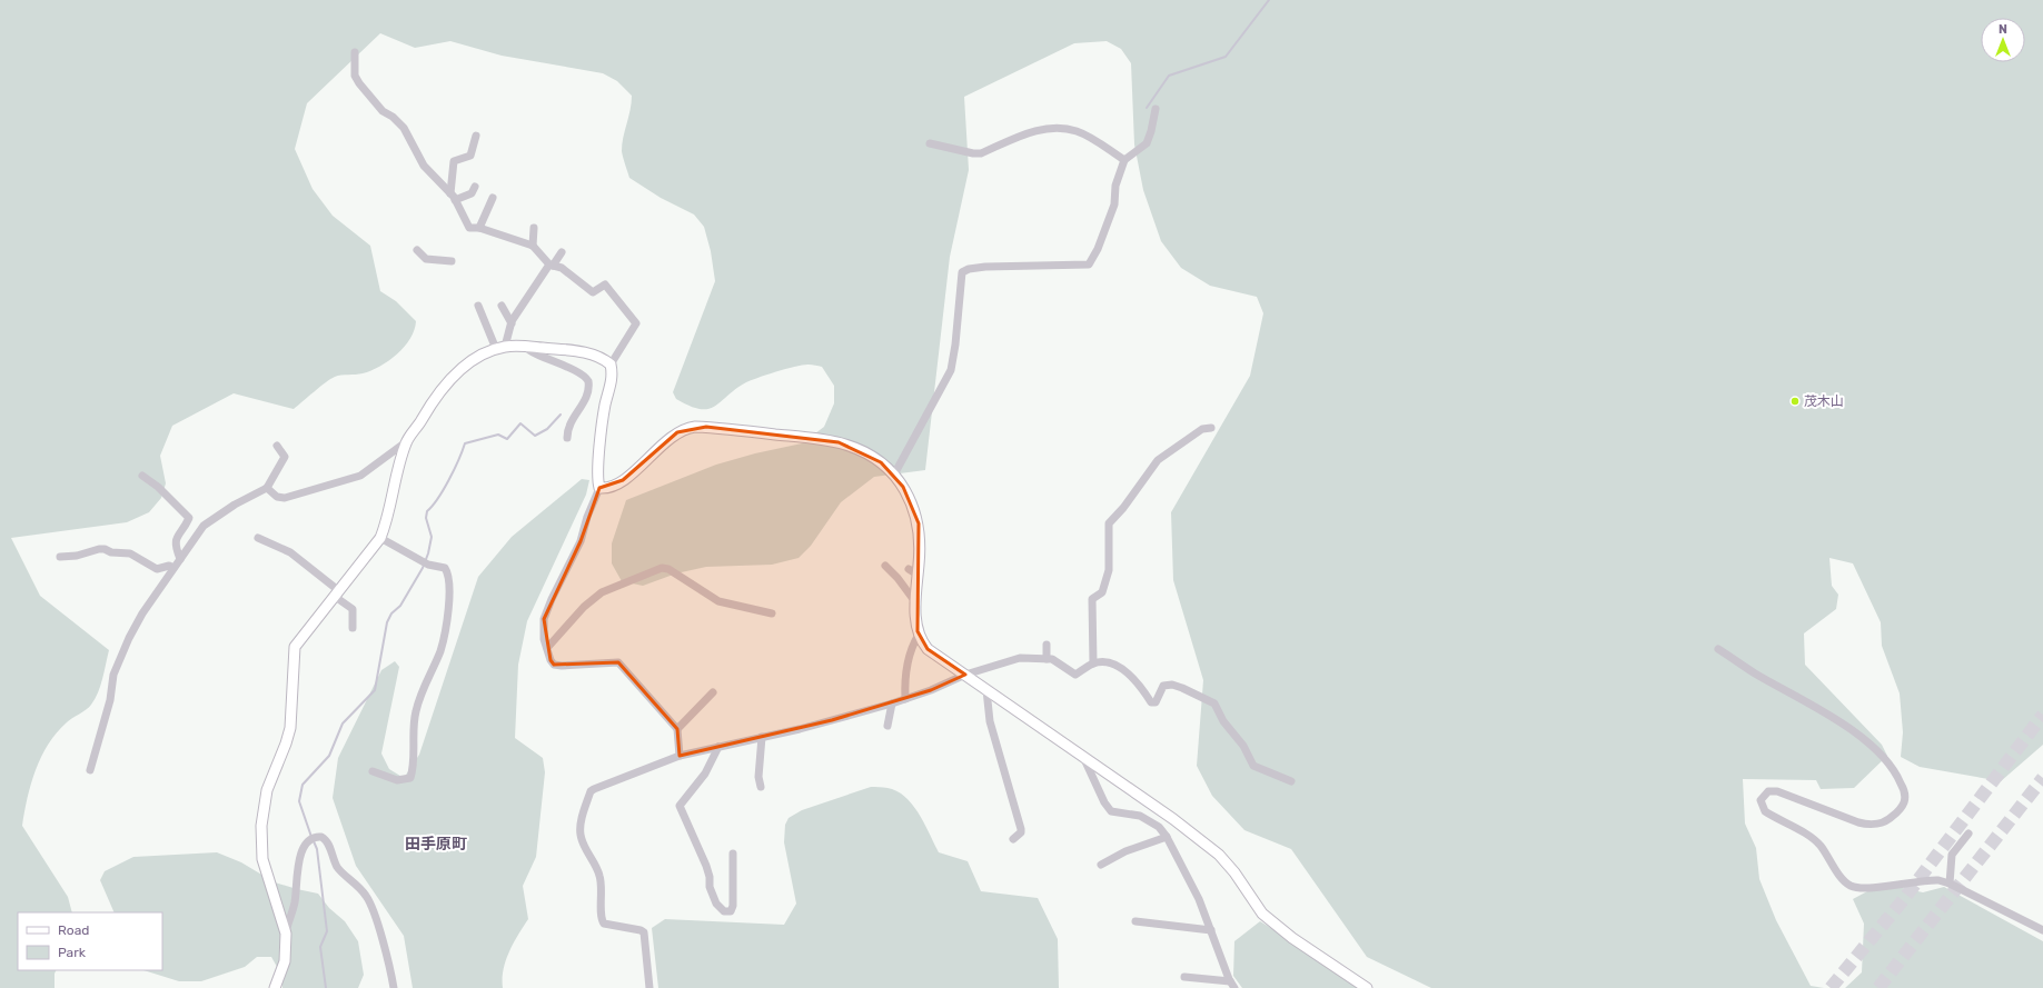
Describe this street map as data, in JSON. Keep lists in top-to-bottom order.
{
  "districts": ["田手原町"],
  "places": ["茂木山"],
  "legend": ["Road", "Park"],
  "north": "top"
}
